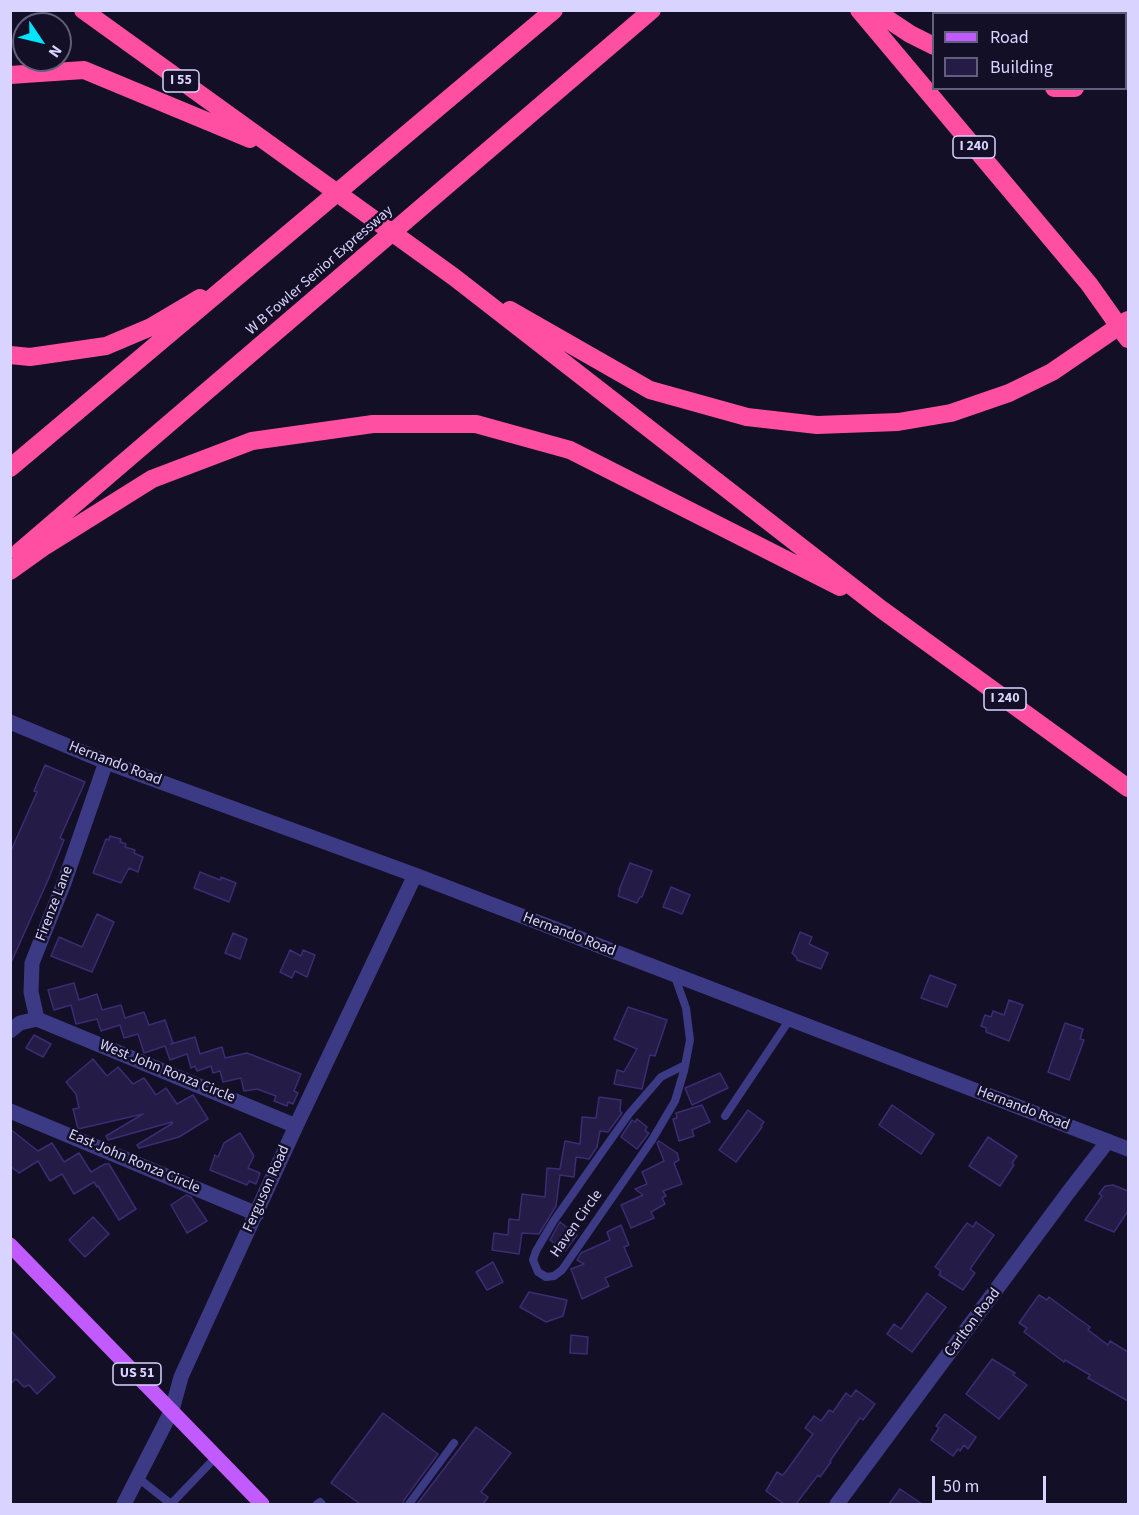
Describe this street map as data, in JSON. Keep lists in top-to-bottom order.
{
  "streets": {
    "highway": ["I 55", "I 240", "W B Fowler Senior Expressway"],
    "main road": ["US 51"],
    "street": [
      "Hernando Road",
      "Firenze Lane",
      "West John Ronza Circle",
      "East John Ronza Circle",
      "Ferguson Road",
      "Carlton Road"
    ],
    "lane": ["Haven Circle"]
  },
  "crossings": [
    ["Hernando Road", "Firenze Lane"],
    ["Hernando Road", "Ferguson Road"],
    ["Hernando Road", "Haven Circle"],
    ["Hernando Road", "Carlton Road"],
    ["Firenze Lane", "West John Ronza Circle"],
    ["West John Ronza Circle", "Ferguson Road"],
    ["East John Ronza Circle", "Ferguson Road"],
    ["Ferguson Road", "US 51"]
  ],
  "legend": ["Road", "Building"],
  "scale_bar": "50 m",
  "north": "bottom right"
}
